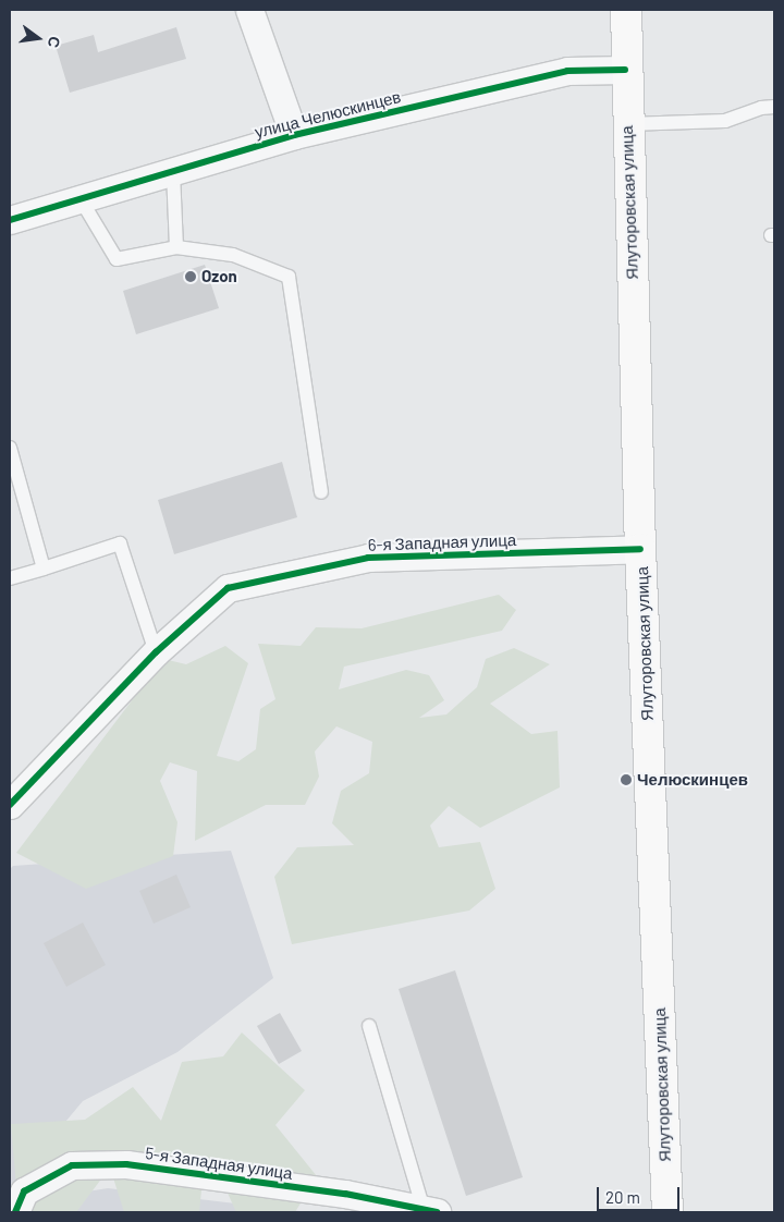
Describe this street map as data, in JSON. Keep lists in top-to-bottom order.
{
  "streets": {
    "main road": ["Ялуторовская улица"],
    "street": ["улица Челюскинцев", "6-я Западная улица", "5-я Западная улица"]
  },
  "crossings": [
    ["улица Челюскинцев", "Ялуторовская улица"],
    ["Ялуторовская улица", "6-я Западная улица"]
  ],
  "places": ["Ozon", "Челюскинцев"],
  "scale_bar": "20 m",
  "north": "right"
}
